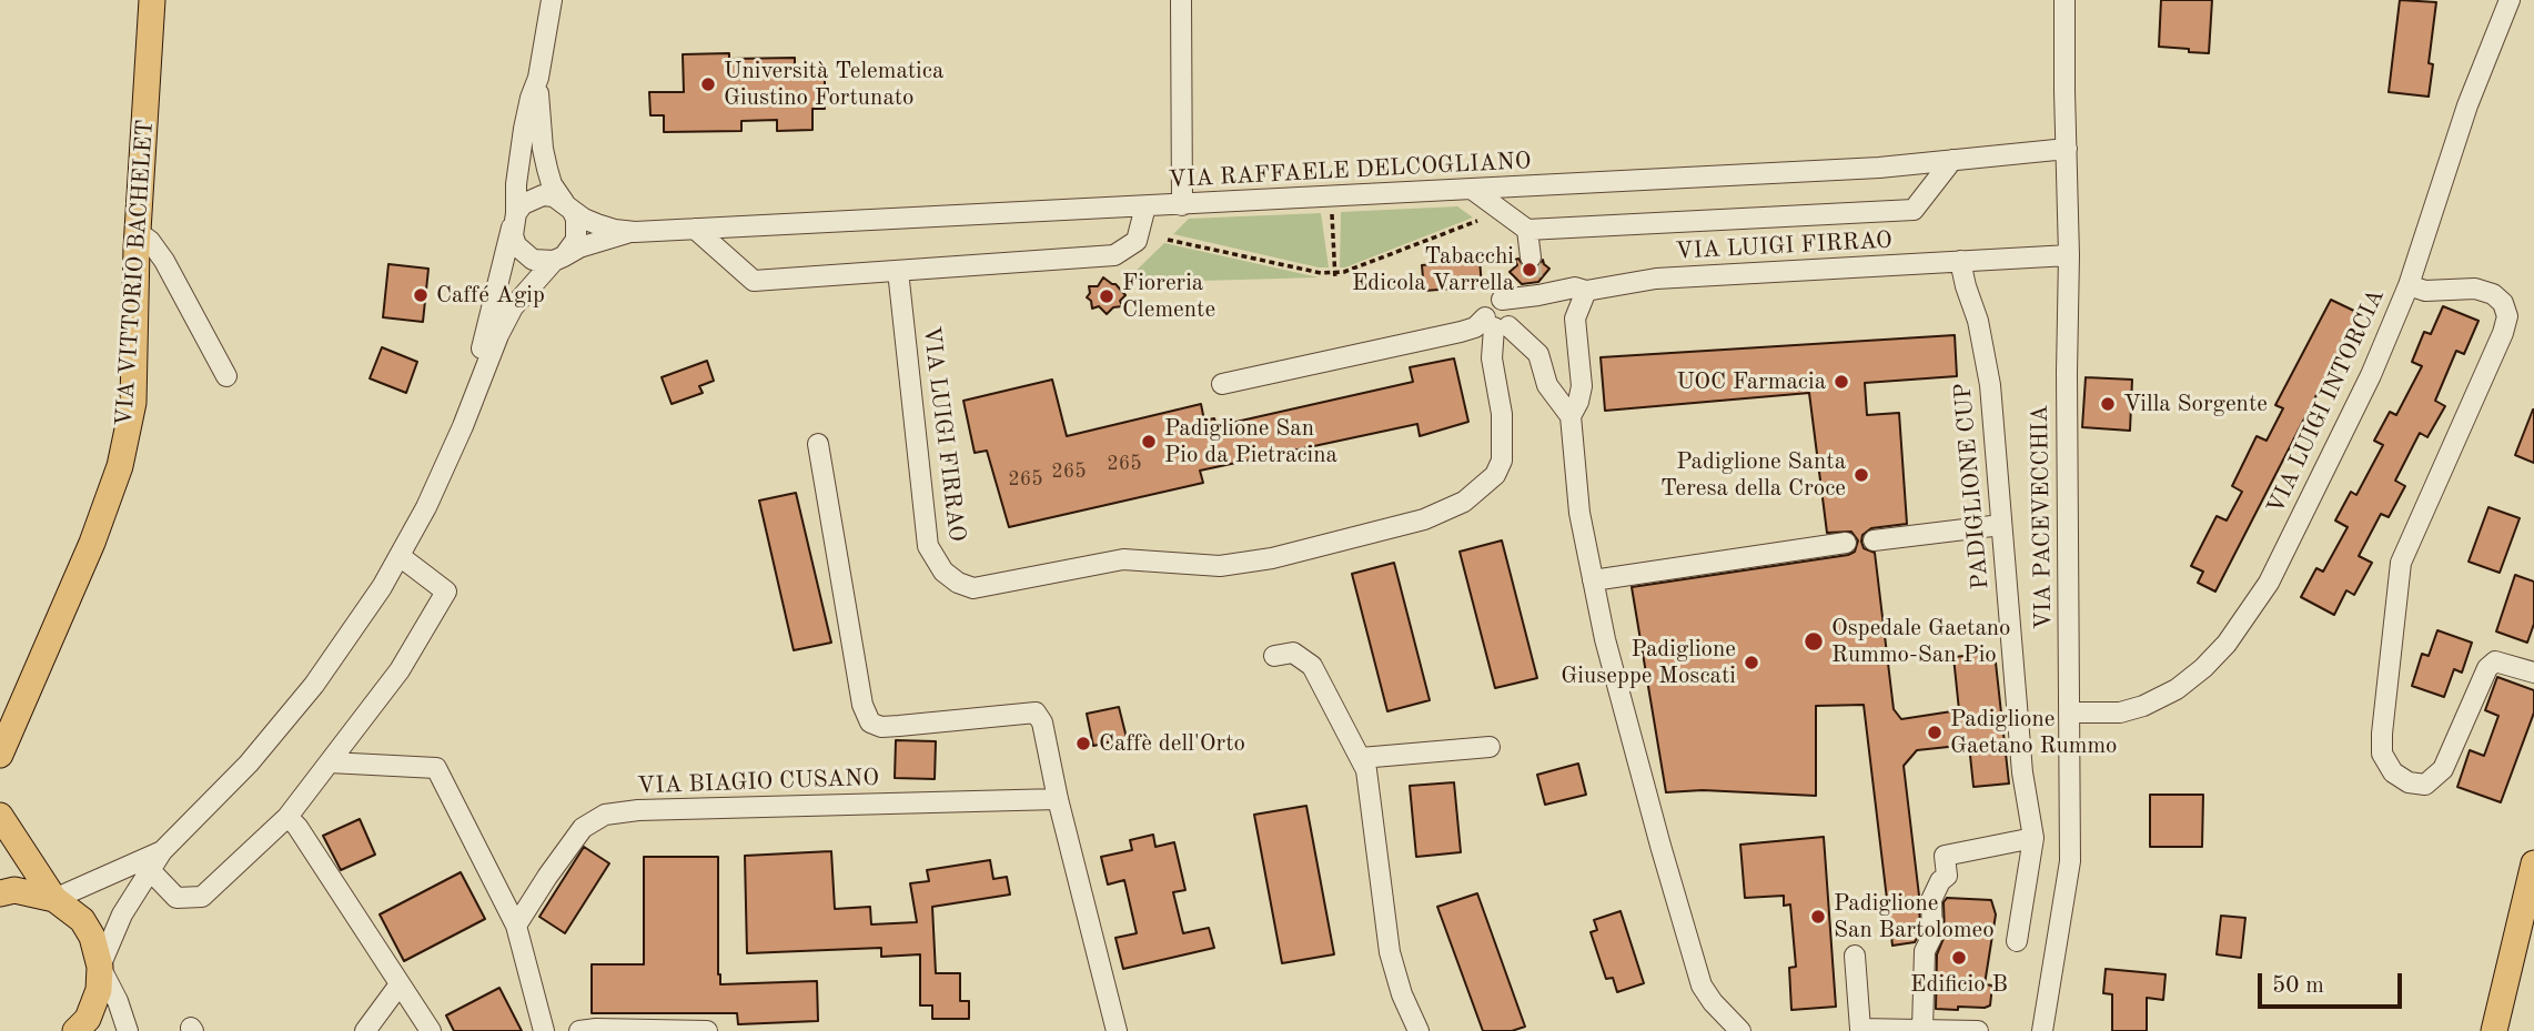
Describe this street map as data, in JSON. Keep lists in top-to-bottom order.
{
  "streets": {
    "main road": ["VIA VITTORIO BACHELET"],
    "street": [
      "VIA RAFFAELE DELCOGLIANO",
      "VIA LUIGI FIRRAO",
      "VIA LUIGI INTORCIA",
      "PADIGLIONE CUP",
      "VIA PACEVECCHIA",
      "VIA BIAGIO CUSANO"
    ]
  },
  "crossings": [
    ["VIA RAFFAELE DELCOGLIANO", "VIA PACEVECCHIA"],
    ["VIA LUIGI FIRRAO", "PADIGLIONE CUP"],
    ["VIA LUIGI FIRRAO", "VIA PACEVECCHIA"],
    ["VIA LUIGI INTORCIA", "VIA PACEVECCHIA"]
  ],
  "places": [
    "Università Telematica Giustino Fortunato",
    "Tabacchi Edicola Varrella",
    "Caffé Agip",
    "Fioreria Clemente",
    "UOC Farmacia",
    "Villa Sorgente",
    "Padiglione San Pio da Pietracina",
    "Padiglione Santa Teresa della Croce",
    "Ospedale Gaetano Rummo-San Pio",
    "Padiglione Giuseppe Moscati",
    "Padiglione Gaetano Rummo",
    "Caffè dell'Orto",
    "Padiglione San Bartolomeo",
    "Edificio B"
  ],
  "house_numbers": ["265", "265", "265"],
  "scale_bar": "50 m"
}
